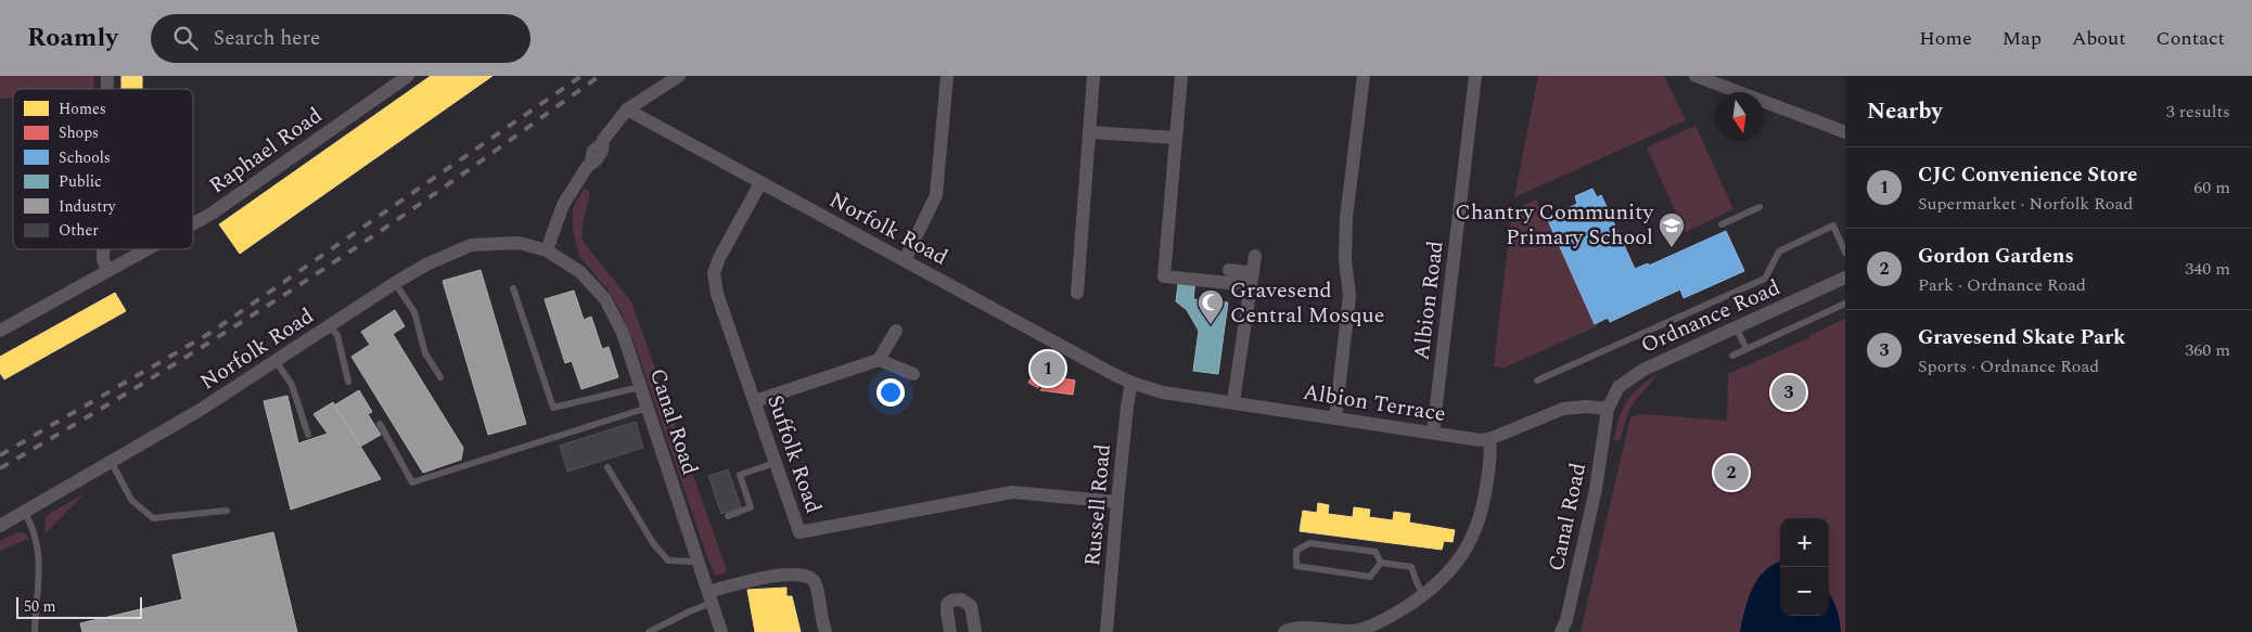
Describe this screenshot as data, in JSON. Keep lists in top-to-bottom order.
{
  "streets": {
    "street": [
      "Raphael Road",
      "Norfolk Road",
      "Albion Road",
      "Ordnance Road",
      "Albion Terrace",
      "Canal Road",
      "Suffolk Road",
      "Russell Road"
    ]
  },
  "crossings": [
    ["Norfolk Road", "Albion Terrace"],
    ["Norfolk Road", "Canal Road"],
    ["Norfolk Road", "Suffolk Road"],
    ["Norfolk Road", "Russell Road"],
    ["Albion Road", "Albion Terrace"],
    ["Ordnance Road", "Albion Terrace"],
    ["Ordnance Road", "Canal Road"],
    ["Albion Terrace", "Canal Road"],
    ["Albion Terrace", "Russell Road"],
    ["Suffolk Road", "Russell Road"]
  ],
  "places": {
    "school or university": ["Chantry Community Primary School"],
    "mosque": ["Gravesend Central Mosque"]
  },
  "legend": [
    "Homes",
    "Shops",
    "Schools",
    "Public",
    "Industry",
    "Other"
  ],
  "scale_bar": "50 m",
  "north": "bottom",
  "page": {
    "header": "Roamly",
    "search": "Search here",
    "nav": [
      "Home",
      "Map",
      "About",
      "Contact"
    ],
    "heading": ["Nearby", "3 results"],
    "list": [
      {
        "mark": "1",
        "name": "CJC Convenience Store",
        "note": "Supermarket · Norfolk Road",
        "value": "60 m"
      },
      {
        "mark": "2",
        "name": "Gordon Gardens",
        "note": "Park · Ordnance Road",
        "value": "340 m"
      },
      {
        "mark": "3",
        "name": "Gravesend Skate Park",
        "note": "Sports · Ordnance Road",
        "value": "360 m"
      }
    ],
    "pins": ["1", "3", "2"],
    "map_buttons": ["+", "−"],
    "scale": "50 m"
  }
}
